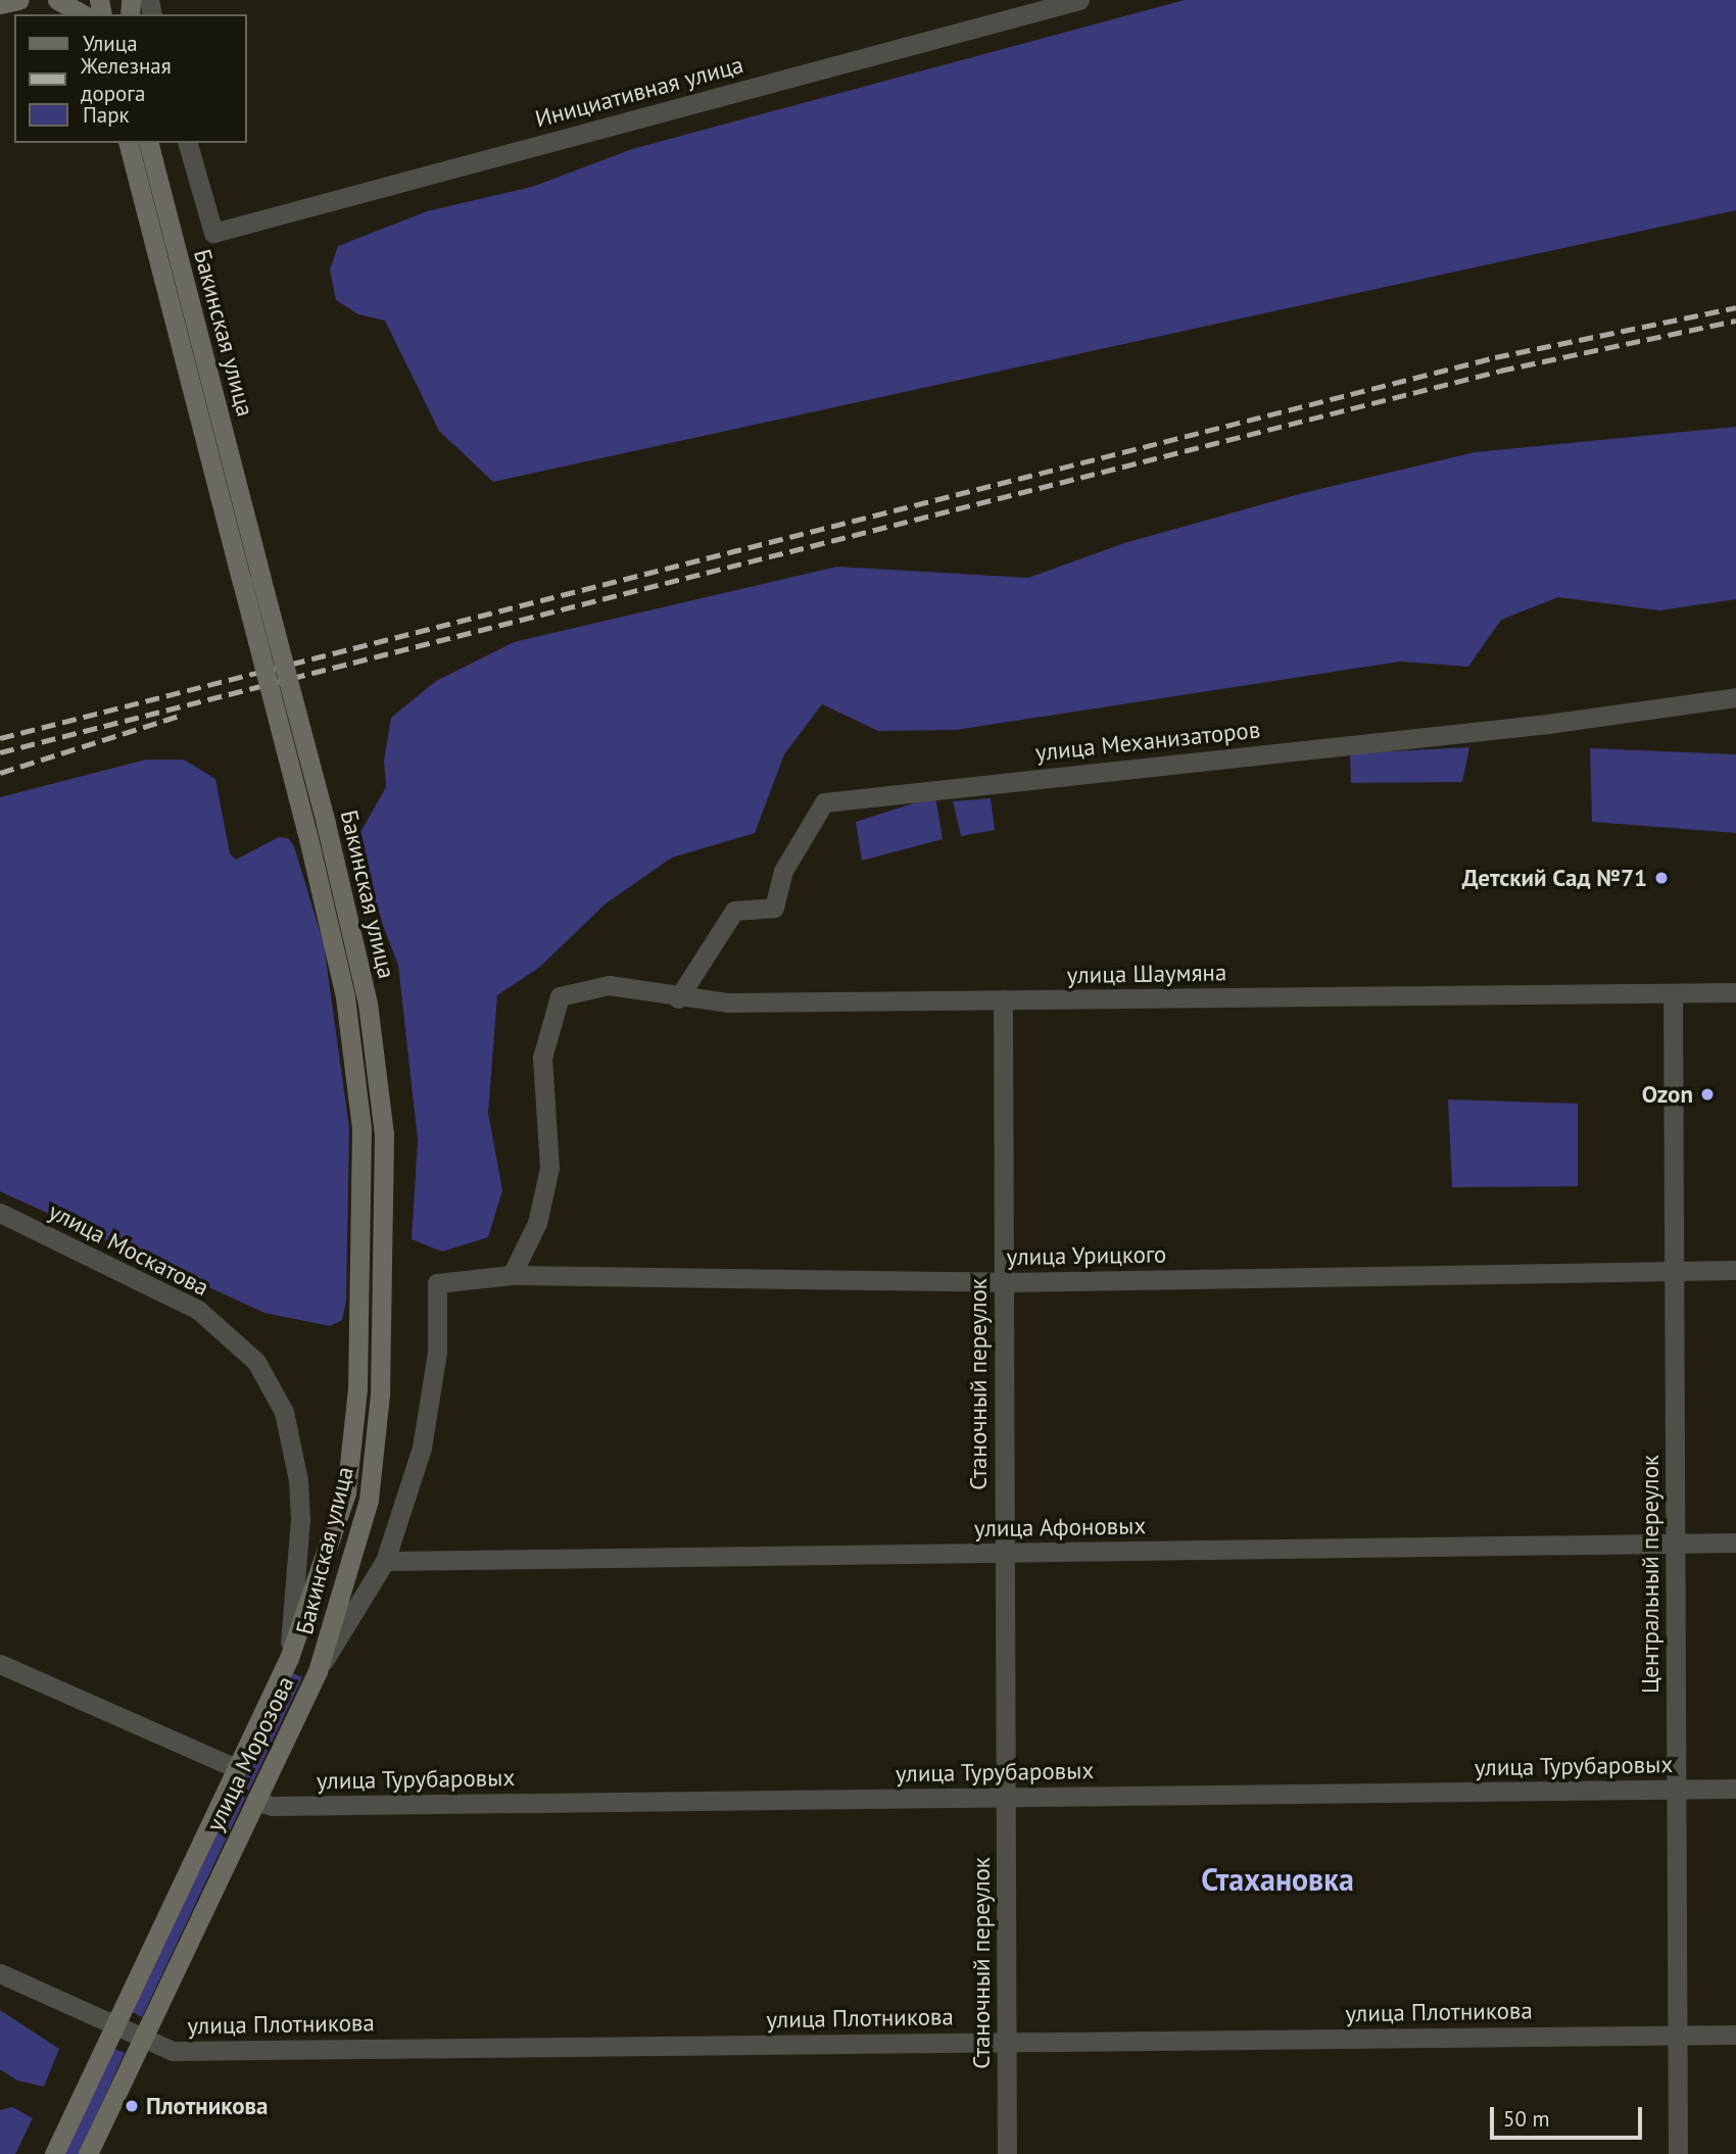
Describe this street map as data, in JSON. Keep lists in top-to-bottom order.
{
  "streets": {
    "main road": ["Бакинская улица", "улица Морозова"],
    "street": [
      "Инициативная улица",
      "улица Механизаторов",
      "улица Шаумяна",
      "улица Москатова",
      "улица Урицкого",
      "Станочный переулок",
      "улица Афоновых",
      "Центральный переулок",
      "улица Турубаровых",
      "улица Плотникова"
    ]
  },
  "crossings": [
    ["Бакинская улица", "улица Москатова"],
    ["Бакинская улица", "улица Морозова"],
    ["улица Механизаторов", "улица Шаумяна"],
    ["улица Шаумяна", "улица Урицкого"],
    ["улица Шаумяна", "Станочный переулок"],
    ["улица Шаумяна", "Центральный переулок"],
    ["улица Москатова", "улица Морозова"],
    ["улица Урицкого", "Станочный переулок"],
    ["улица Урицкого", "Центральный переулок"],
    ["улица Урицкого", "улица Морозова"],
    ["Станочный переулок", "улица Афоновых"],
    ["Станочный переулок", "улица Турубаровых"],
    ["Станочный переулок", "улица Плотникова"],
    ["улица Афоновых", "Центральный переулок"],
    ["улица Афоновых", "улица Морозова"],
    ["Центральный переулок", "улица Турубаровых"],
    ["Центральный переулок", "улица Плотникова"],
    ["улица Морозова", "улица Турубаровых"],
    ["улица Морозова", "улица Плотникова"]
  ],
  "districts": ["Стахановка"],
  "places": ["Детский Сад №71", "Ozon", "Плотникова"],
  "legend": ["Улица", "Железная дорога", "Парк"],
  "scale_bar": "50 m"
}
